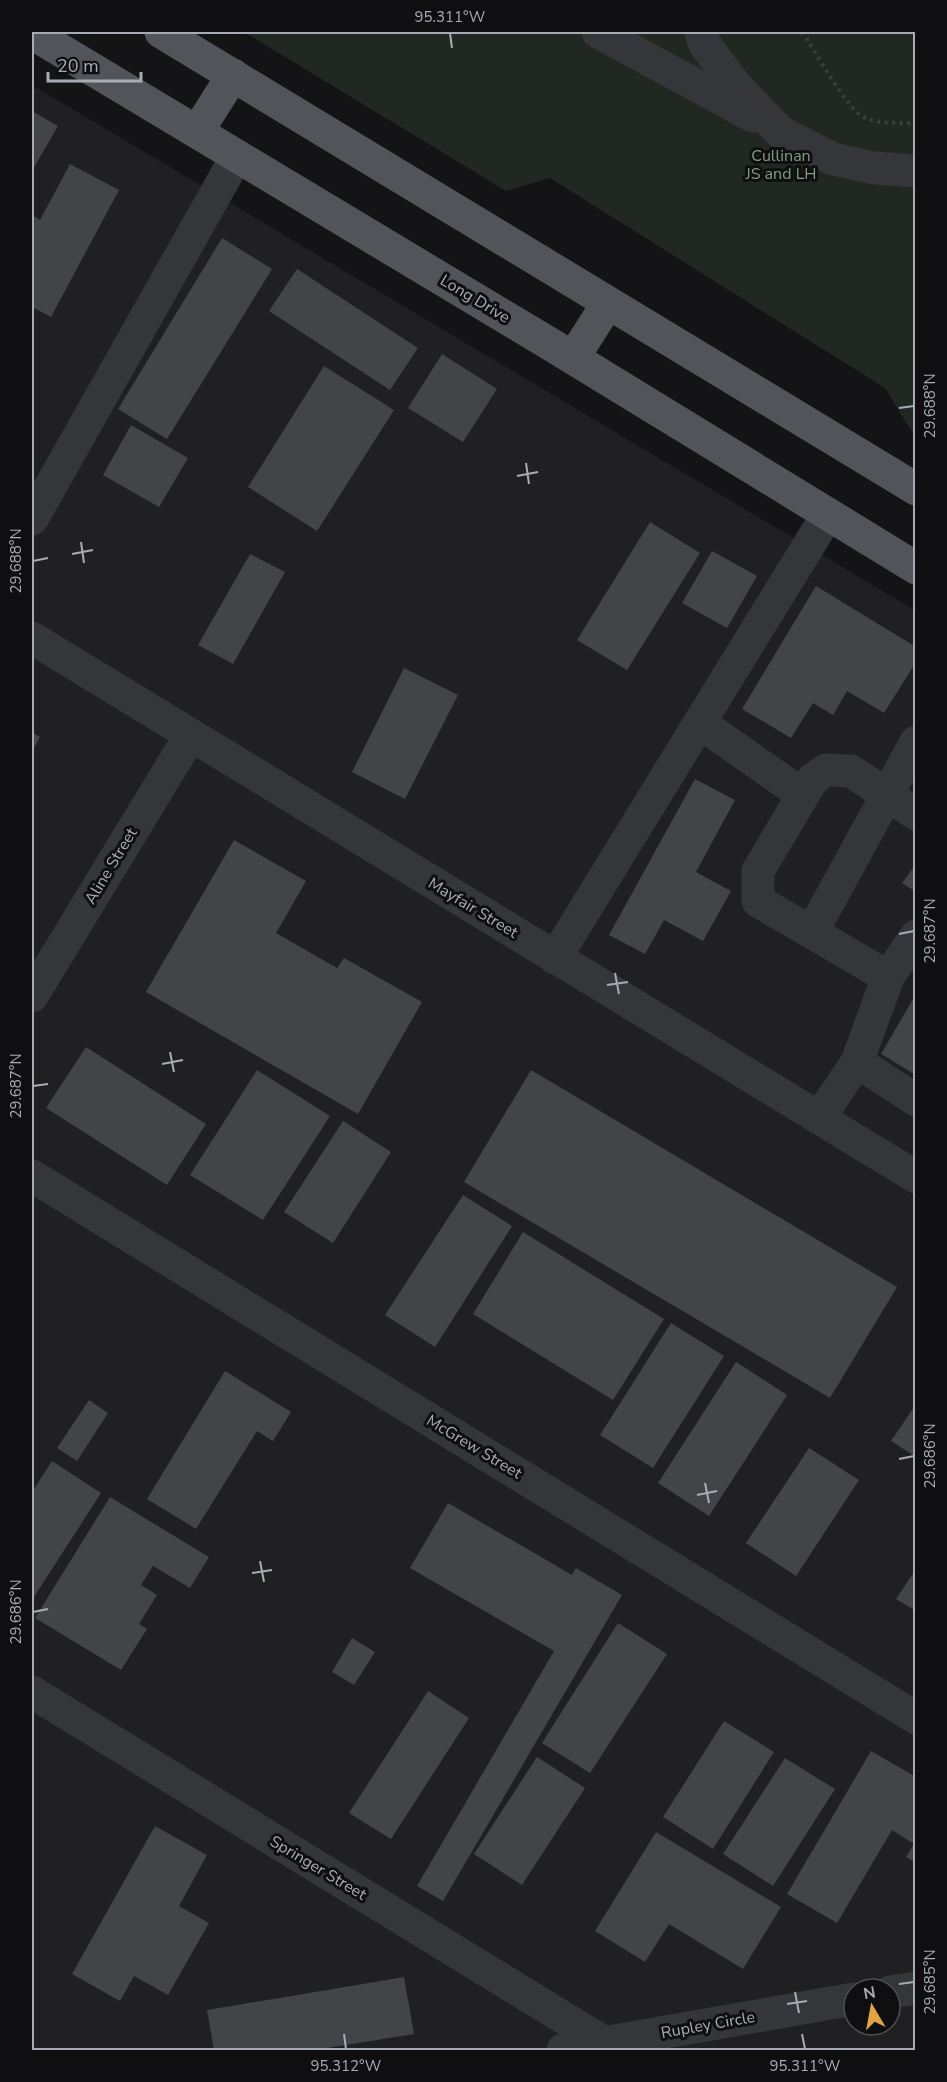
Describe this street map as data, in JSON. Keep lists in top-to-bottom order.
{
  "streets": {
    "main road": ["Long Drive"],
    "street": [
      "Aline Street",
      "Mayfair Street",
      "McGrew Street",
      "Springer Street",
      "Rupley Circle"
    ]
  },
  "crossings": [
    ["Aline Street", "Mayfair Street"],
    ["Springer Street", "Rupley Circle"]
  ],
  "parks": ["Cullinan JS and LH"],
  "scale_bar": "20 m",
  "north": "top",
  "coordinates": [
    "95.311°W",
    "29.688°N",
    "29.687°N",
    "29.686°N",
    "29.685°N",
    "95.312°W"
  ]
}
